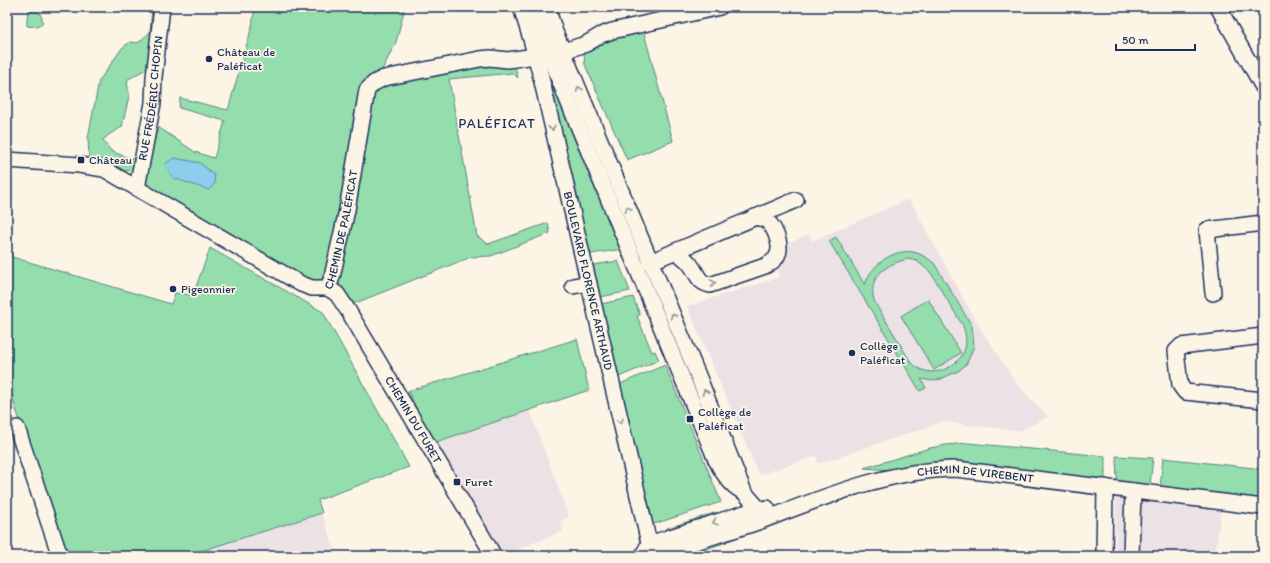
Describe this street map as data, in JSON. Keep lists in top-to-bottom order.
{
  "streets": {
    "street": [
      "RUE FRÉDÉRIC CHOPIN",
      "CHEMIN DE PALÉFICAT",
      "BOULEVARD FLORENCE ARTHAUD",
      "CHEMIN DU FURET",
      "CHEMIN DE VIREBENT"
    ]
  },
  "crossings": [
    ["RUE FRÉDÉRIC CHOPIN", "CHEMIN DE PALÉFICAT"],
    ["CHEMIN DE PALÉFICAT", "BOULEVARD FLORENCE ARTHAUD"],
    ["CHEMIN DE PALÉFICAT", "CHEMIN DU FURET"],
    ["BOULEVARD FLORENCE ARTHAUD", "CHEMIN DE VIREBENT"]
  ],
  "districts": ["PALÉFICAT"],
  "places": {
    "other": ["Château de Paléficat", "Pigeonnier", "Collège Paléficat"],
    "transit": ["Château", "Collège de Paléficat", "Furet"]
  },
  "scale_bar": "50 m"
}
